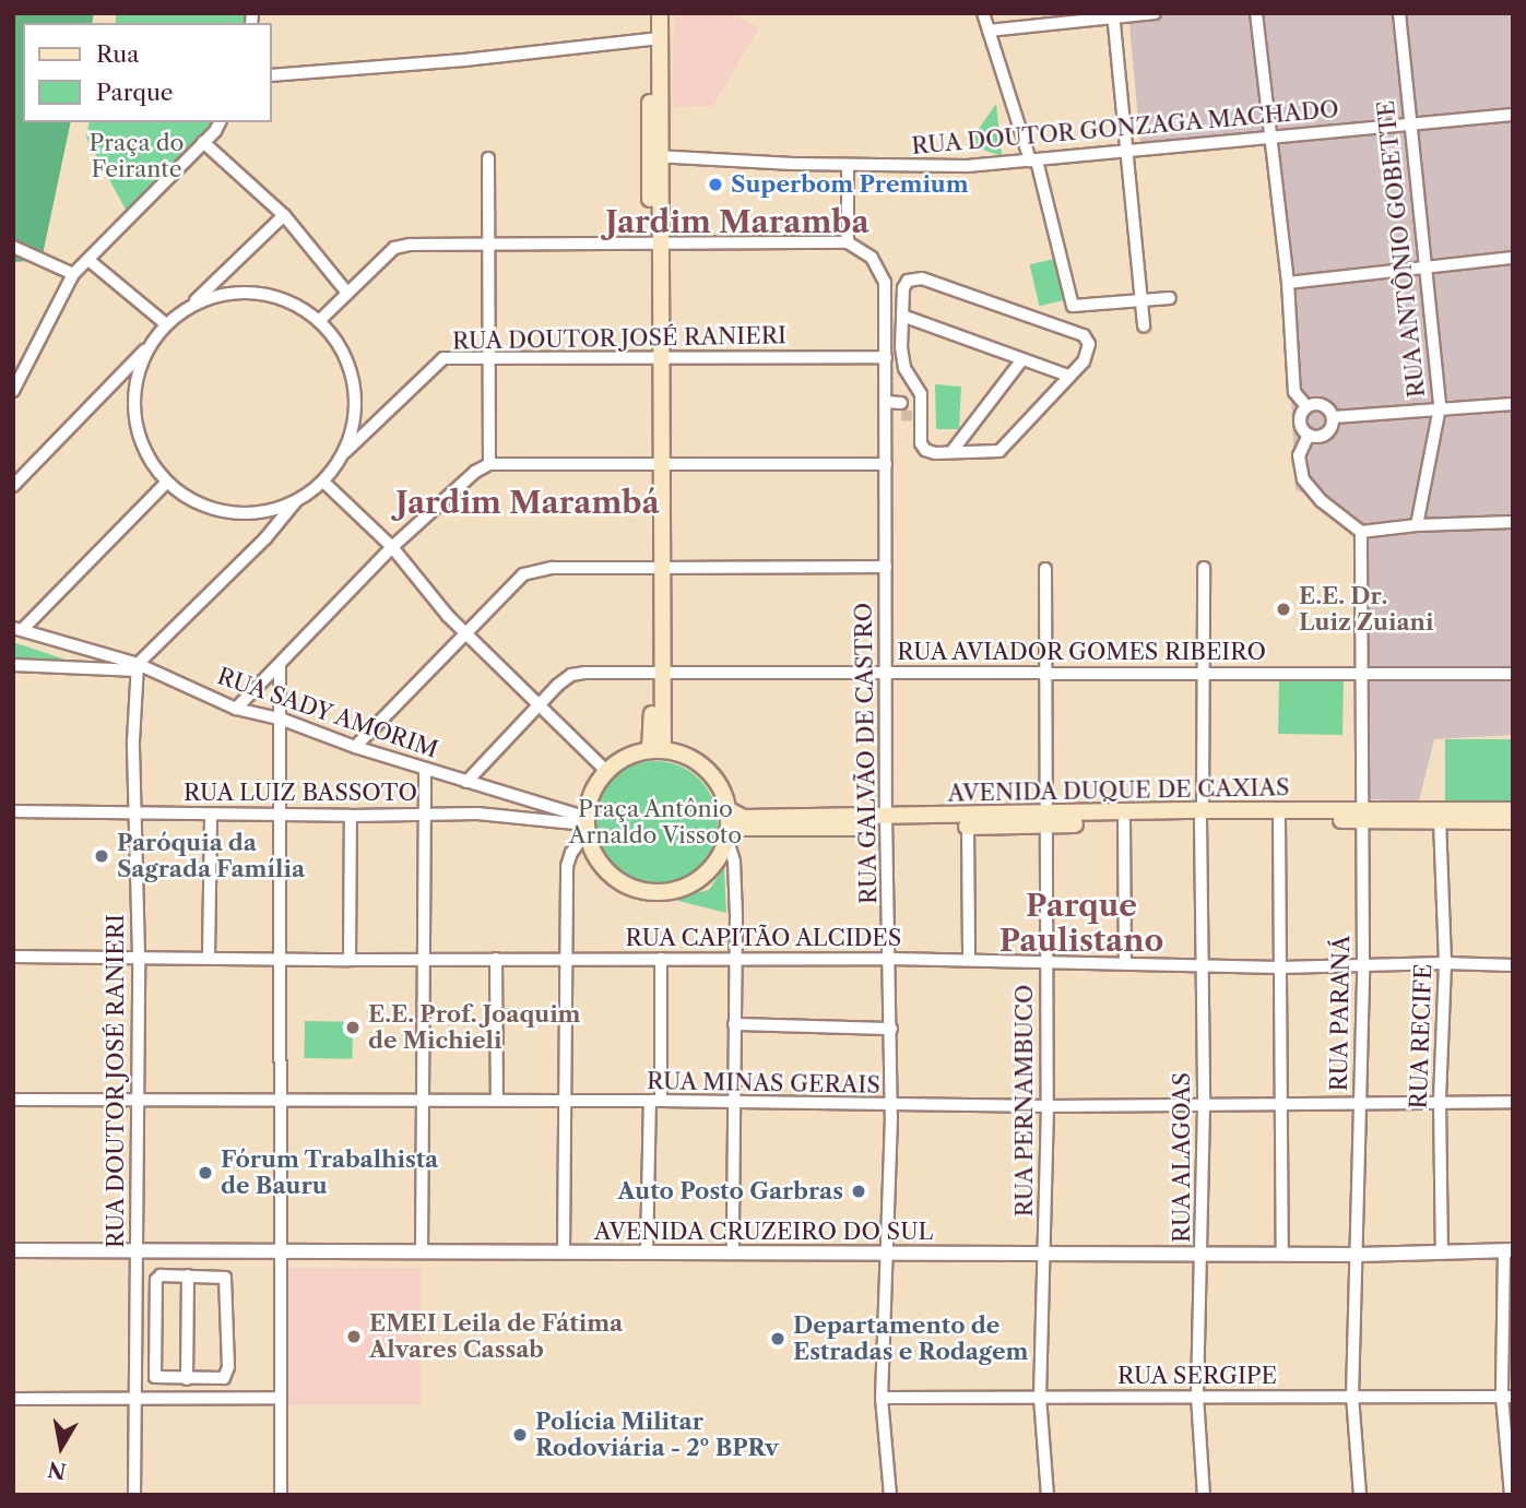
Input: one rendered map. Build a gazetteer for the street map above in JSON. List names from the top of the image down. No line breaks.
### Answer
{"streets":{"main road":["AVENIDA DUQUE DE CAXIAS"],"street":["RUA DOUTOR GONZAGA MACHADO","RUA ANTÔNIO GOBETTE","RUA DOUTOR JOSÉ RANIERI","RUA AVIADOR GOMES RIBEIRO","RUA SADY AMORIM","RUA GALVÃO DE CASTRO","RUA LUIZ BASSOTO","RUA CAPITÃO ALCIDES","RUA PARANÁ","RUA RECIFE","RUA MINAS GERAIS","RUA PERNAMBUCO","RUA ALAGOAS","AVENIDA CRUZEIRO DO SUL","RUA SERGIPE"]},"crossings":[["RUA DOUTOR GONZAGA MACHADO","RUA ANTÔNIO GOBETTE"],["RUA DOUTOR JOSÉ RANIERI","RUA SADY AMORIM"],["RUA DOUTOR JOSÉ RANIERI","RUA GALVÃO DE CASTRO"],["RUA DOUTOR JOSÉ RANIERI","RUA LUIZ BASSOTO"],["RUA DOUTOR JOSÉ RANIERI","RUA CAPITÃO ALCIDES"],["RUA DOUTOR JOSÉ RANIERI","RUA MINAS GERAIS"],["RUA DOUTOR JOSÉ RANIERI","AVENIDA CRUZEIRO DO SUL"],["RUA AVIADOR GOMES RIBEIRO","RUA SADY AMORIM"],["RUA AVIADOR GOMES RIBEIRO","RUA GALVÃO DE CASTRO"],["RUA AVIADOR GOMES RIBEIRO","RUA PARANÁ"],["RUA AVIADOR GOMES RIBEIRO","RUA PERNAMBUCO"],["RUA AVIADOR GOMES RIBEIRO","RUA ALAGOAS"],["RUA SADY AMORIM","AVENIDA DUQUE DE CAXIAS"],["RUA SADY AMORIM","RUA LUIZ BASSOTO"],["RUA GALVÃO DE CASTRO","AVENIDA DUQUE DE CAXIAS"],["RUA GALVÃO DE CASTRO","RUA CAPITÃO ALCIDES"],["RUA GALVÃO DE CASTRO","RUA MINAS GERAIS"],["RUA GALVÃO DE CASTRO","AVENIDA CRUZEIRO DO SUL"],["RUA GALVÃO DE CASTRO","RUA SERGIPE"],["AVENIDA DUQUE DE CAXIAS","RUA LUIZ BASSOTO"],["AVENIDA DUQUE DE CAXIAS","RUA PARANÁ"],["AVENIDA DUQUE DE CAXIAS","RUA RECIFE"],["AVENIDA DUQUE DE CAXIAS","RUA PERNAMBUCO"],["AVENIDA DUQUE DE CAXIAS","RUA ALAGOAS"],["RUA CAPITÃO ALCIDES","RUA PARANÁ"],["RUA CAPITÃO ALCIDES","RUA RECIFE"],["RUA CAPITÃO ALCIDES","RUA PERNAMBUCO"],["RUA CAPITÃO ALCIDES","RUA ALAGOAS"],["RUA PARANÁ","RUA MINAS GERAIS"],["RUA PARANÁ","AVENIDA CRUZEIRO DO SUL"],["RUA PARANÁ","RUA SERGIPE"],["RUA RECIFE","RUA MINAS GERAIS"],["RUA RECIFE","AVENIDA CRUZEIRO DO SUL"],["RUA MINAS GERAIS","RUA PERNAMBUCO"],["RUA MINAS GERAIS","RUA ALAGOAS"],["RUA PERNAMBUCO","AVENIDA CRUZEIRO DO SUL"],["RUA PERNAMBUCO","RUA SERGIPE"],["RUA ALAGOAS","AVENIDA CRUZEIRO DO SUL"],["RUA ALAGOAS","RUA SERGIPE"]],"districts":["Jardim Maramba","Jardim Marambá","Parque Paulistano"],"parks":["Praça do Feirante","Praça Antônio Arnaldo Vissoto"],"places":["Superbom Premium","E.E. Dr. Luiz Zuiani","Paróquia da Sagrada Família","E.E. Prof. Joaquim de Michieli","Fórum Trabalhista de Bauru","Auto Posto Garbras","EMEI Leila de Fátima Alvares Cassab","Departamento de Estradas e Rodagem","Polícia Militar Rodoviária - 2º BPRv"],"legend":["Rua","Parque"],"north":"bottom"}
